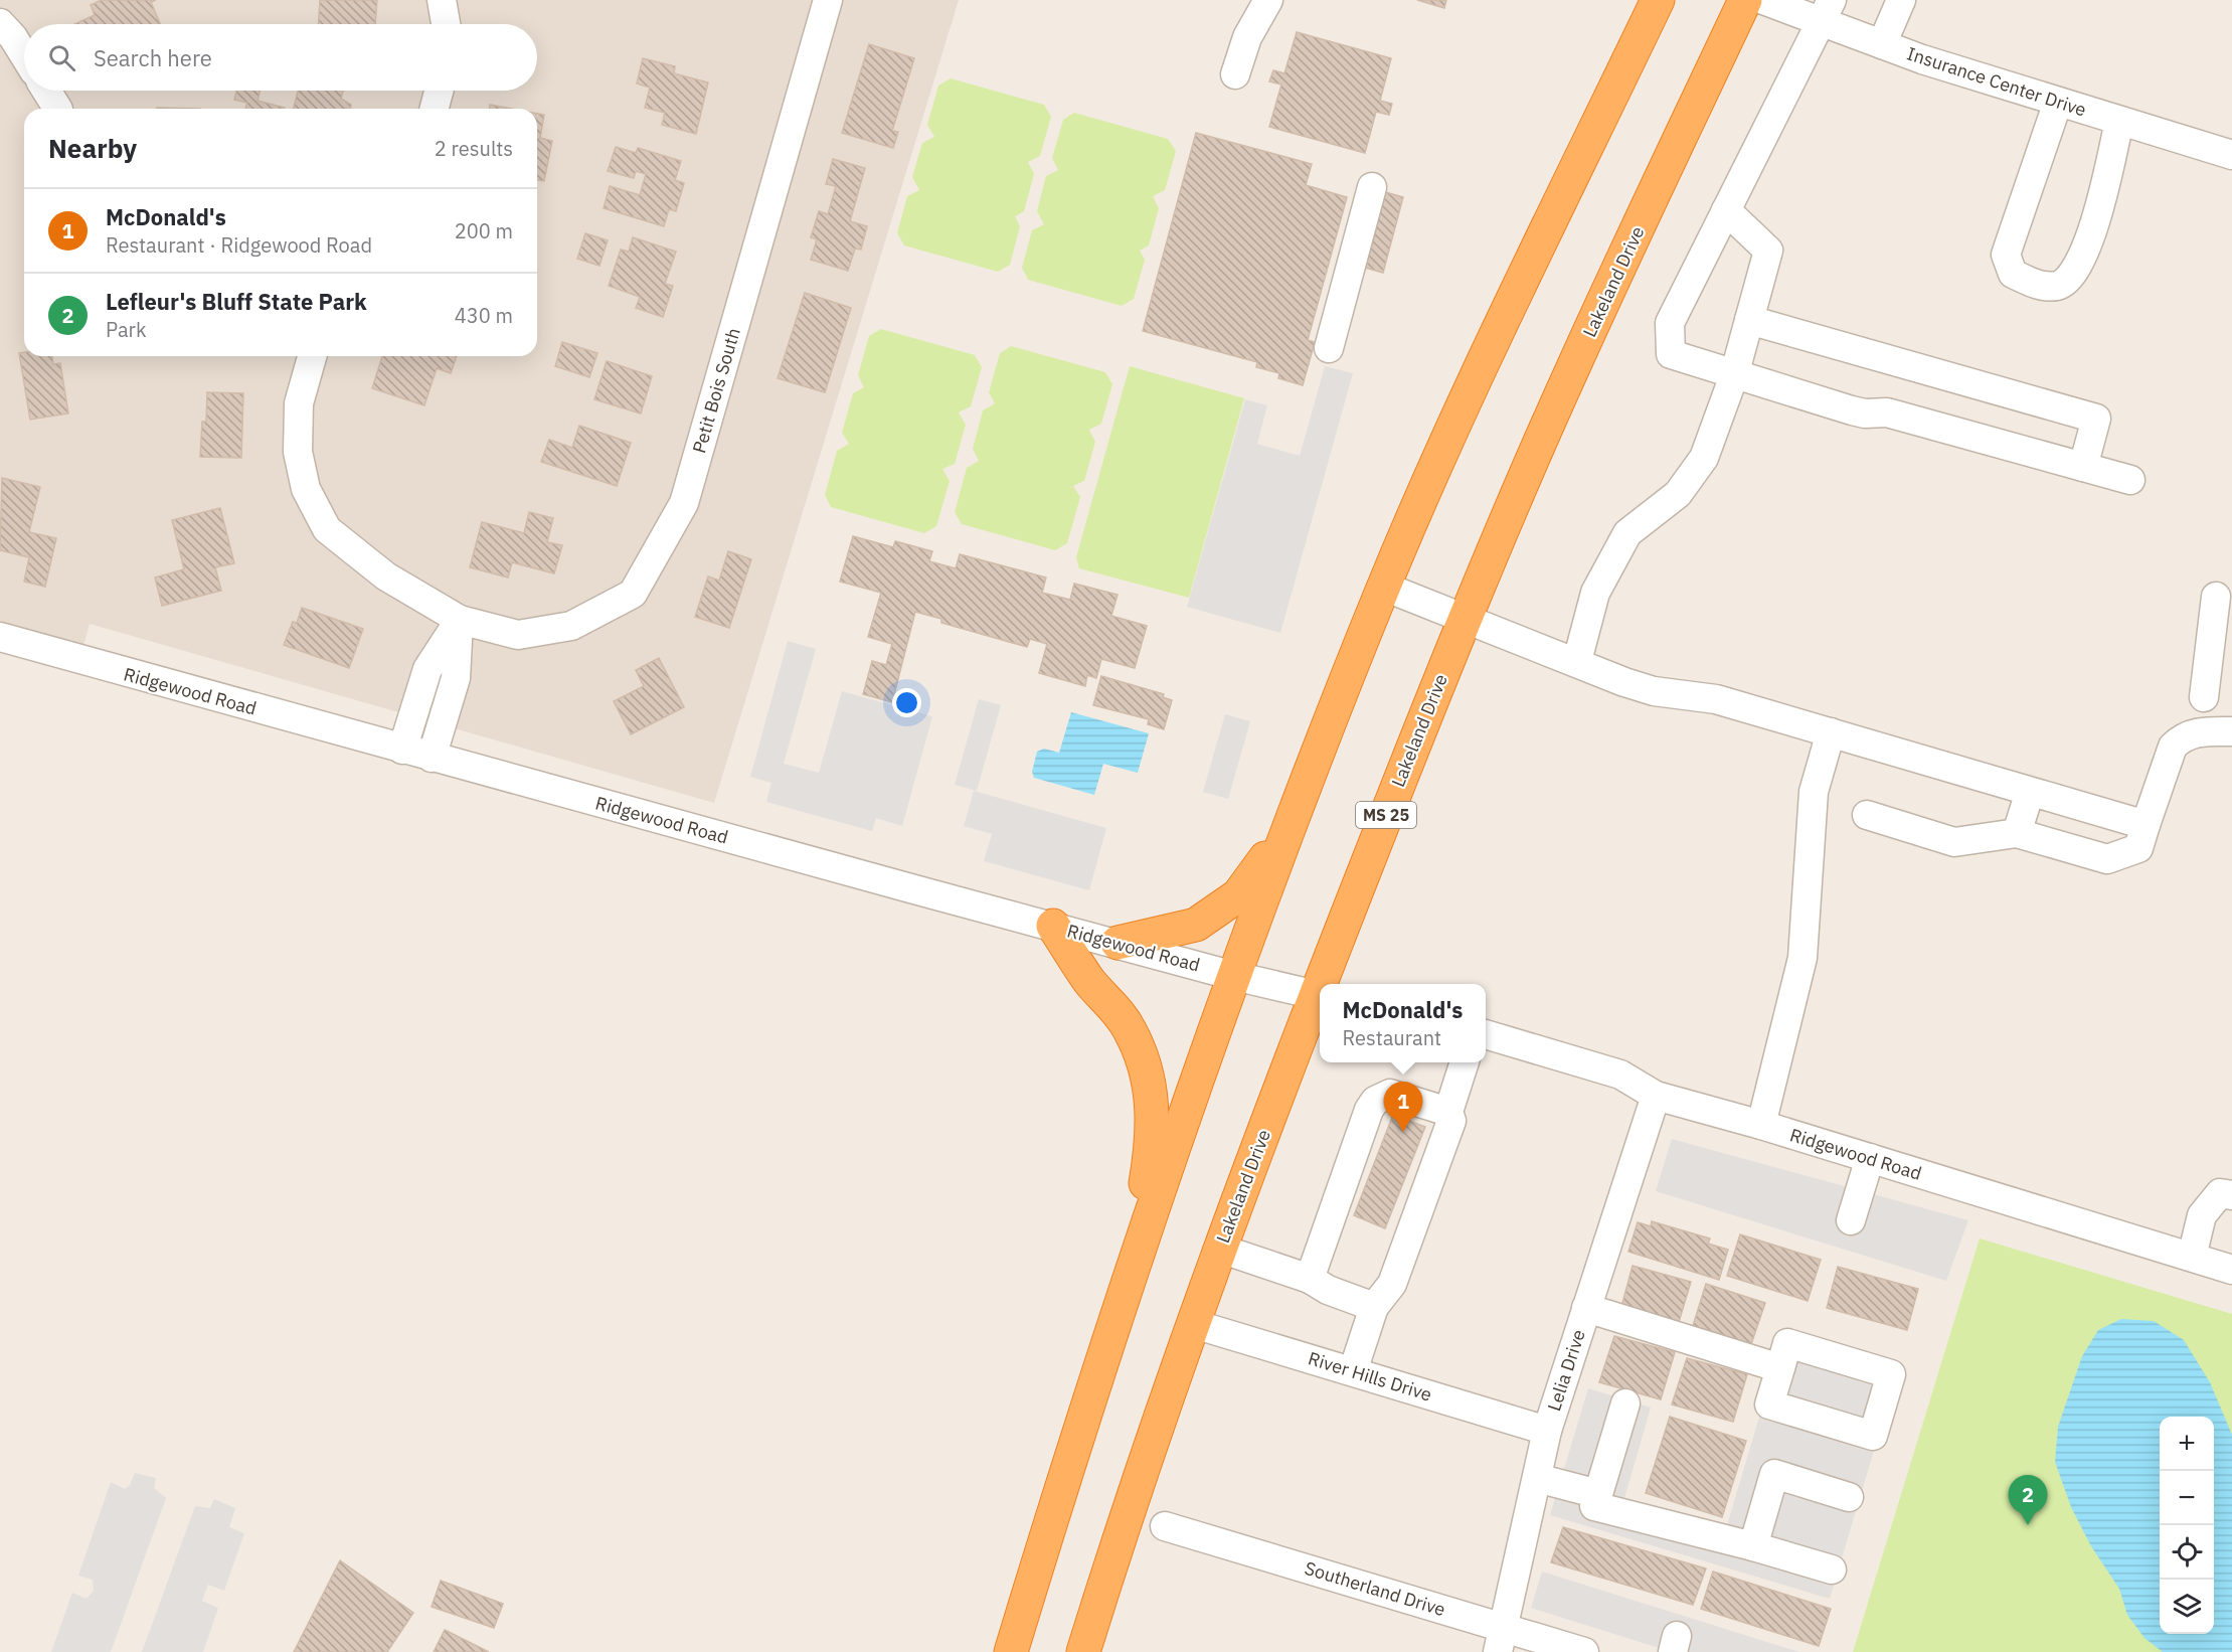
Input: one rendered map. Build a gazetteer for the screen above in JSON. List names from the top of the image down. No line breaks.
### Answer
{"streets":{"highway":["Lakeland Drive","MS 25"],"street":["Insurance Center Drive","Petit Bois South","Ridgewood Road","Lelia Drive","River Hills Drive","Southerland Drive"]},"crossings":[["Lakeland Drive","Ridgewood Road"],["Lakeland Drive","River Hills Drive"],["Ridgewood Road","Lelia Drive"],["Lelia Drive","River Hills Drive"],["Lelia Drive","Southerland Drive"]],"page":{"search":"Search here","heading":["Nearby","2 results"],"list":[{"mark":"1","name":"McDonald's","note":"Restaurant · Ridgewood Road","value":"200 m"},{"mark":"2","name":"Lefleur's Bluff State Park","note":"Park","value":"430 m"}],"popup":["McDonald's","Restaurant"],"pins":["1","2"],"map_buttons":["+","−"]}}
